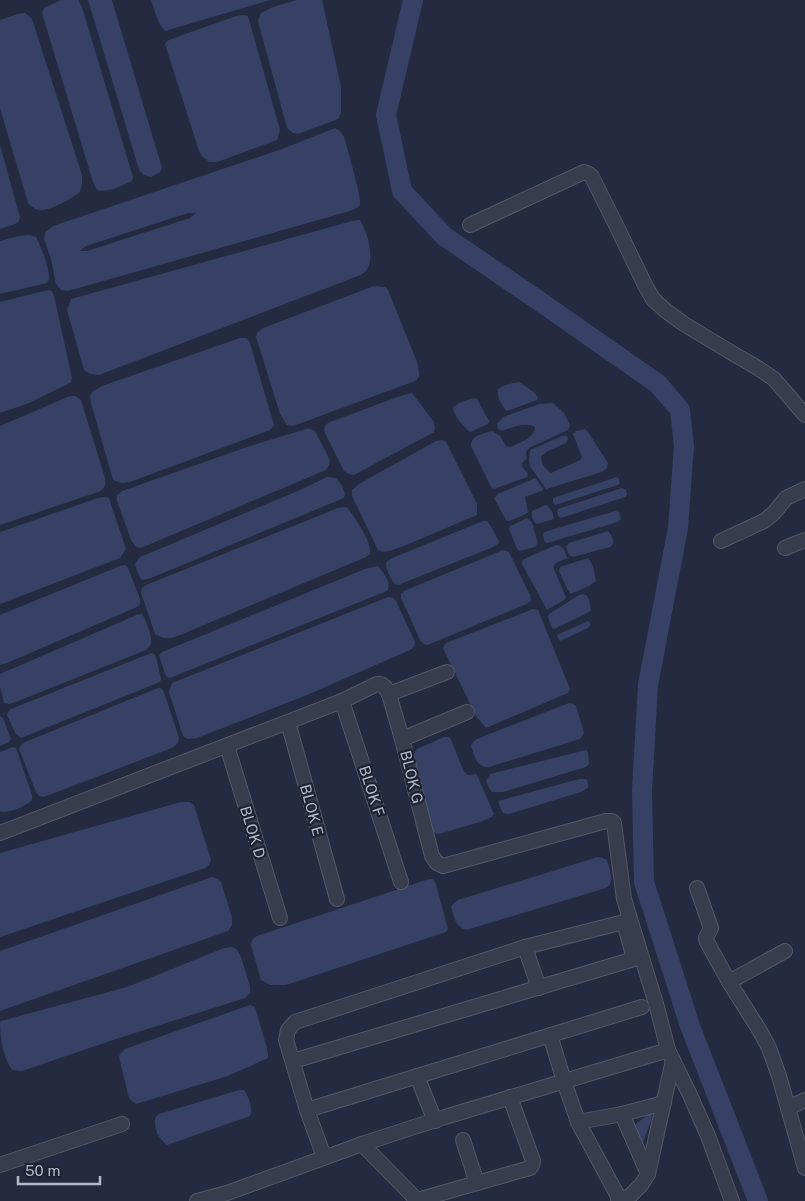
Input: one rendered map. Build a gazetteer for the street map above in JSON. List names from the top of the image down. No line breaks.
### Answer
{"streets":{"street":["BLOK G","BLOK F","BLOK E","BLOK D"]},"scale_bar":"50 m"}
